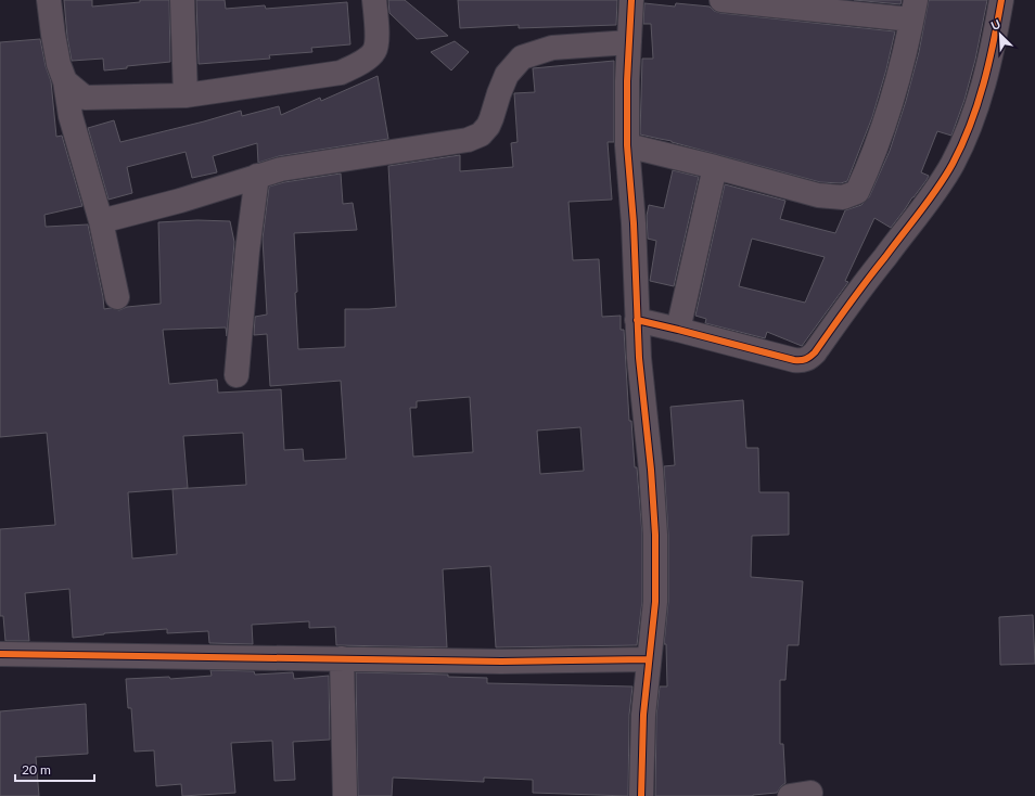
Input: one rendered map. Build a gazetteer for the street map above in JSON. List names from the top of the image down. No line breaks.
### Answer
{"scale_bar":"20 m","north":"top left"}
